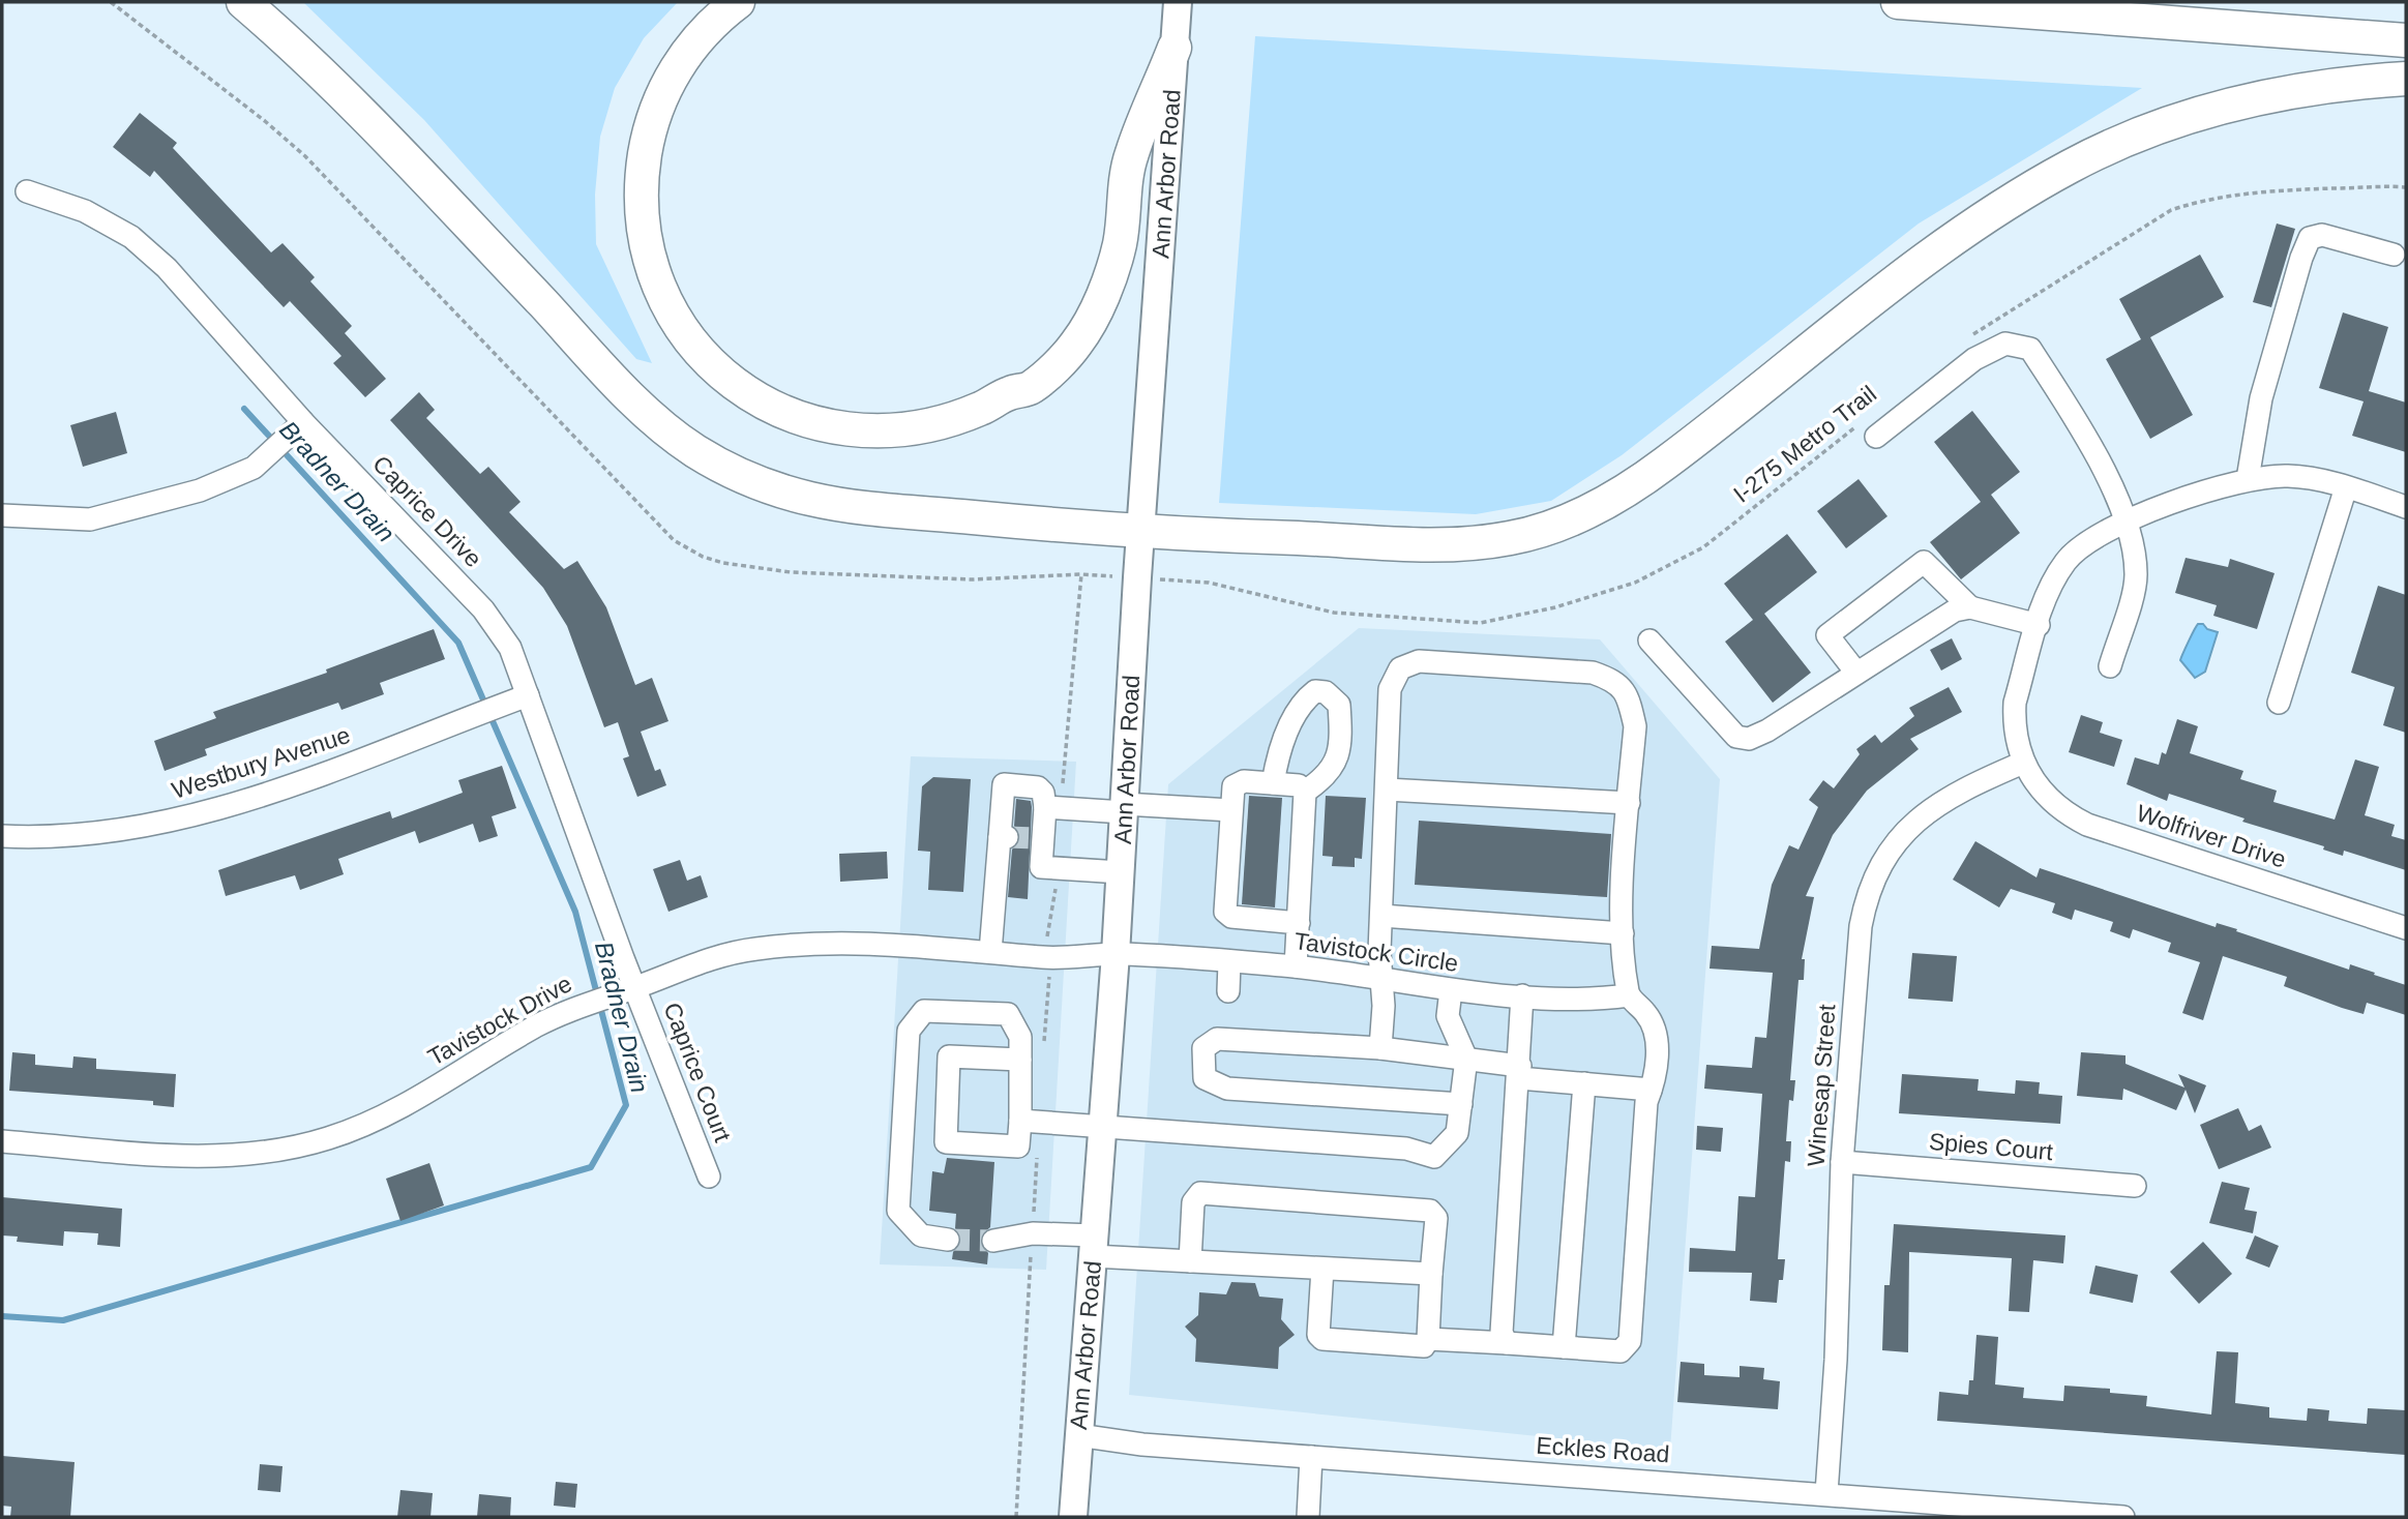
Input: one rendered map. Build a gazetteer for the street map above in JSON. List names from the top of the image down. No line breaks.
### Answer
{"streets":{"main road":["Ann Arbor Road"],"street":["Caprice Drive","Westbury Avenue","Wolfriver Drive","Tavistock Circle","Tavistock Drive","Caprice Court","Winesap Street","Spies Court","Eckles Road"],"path":["I-275 Metro Trail"]},"crossings":[["Ann Arbor Road","Tavistock Circle"],["Ann Arbor Road","Tavistock Drive"],["Ann Arbor Road","Eckles Road"],["Caprice Drive","Westbury Avenue"],["Caprice Drive","Tavistock Drive"],["Caprice Drive","Caprice Court"],["Wolfriver Drive","Winesap Street"],["Tavistock Circle","Tavistock Drive"],["Tavistock Drive","Caprice Court"],["Winesap Street","Spies Court"],["Winesap Street","Eckles Road"]],"water":["Bradner Drain"]}
